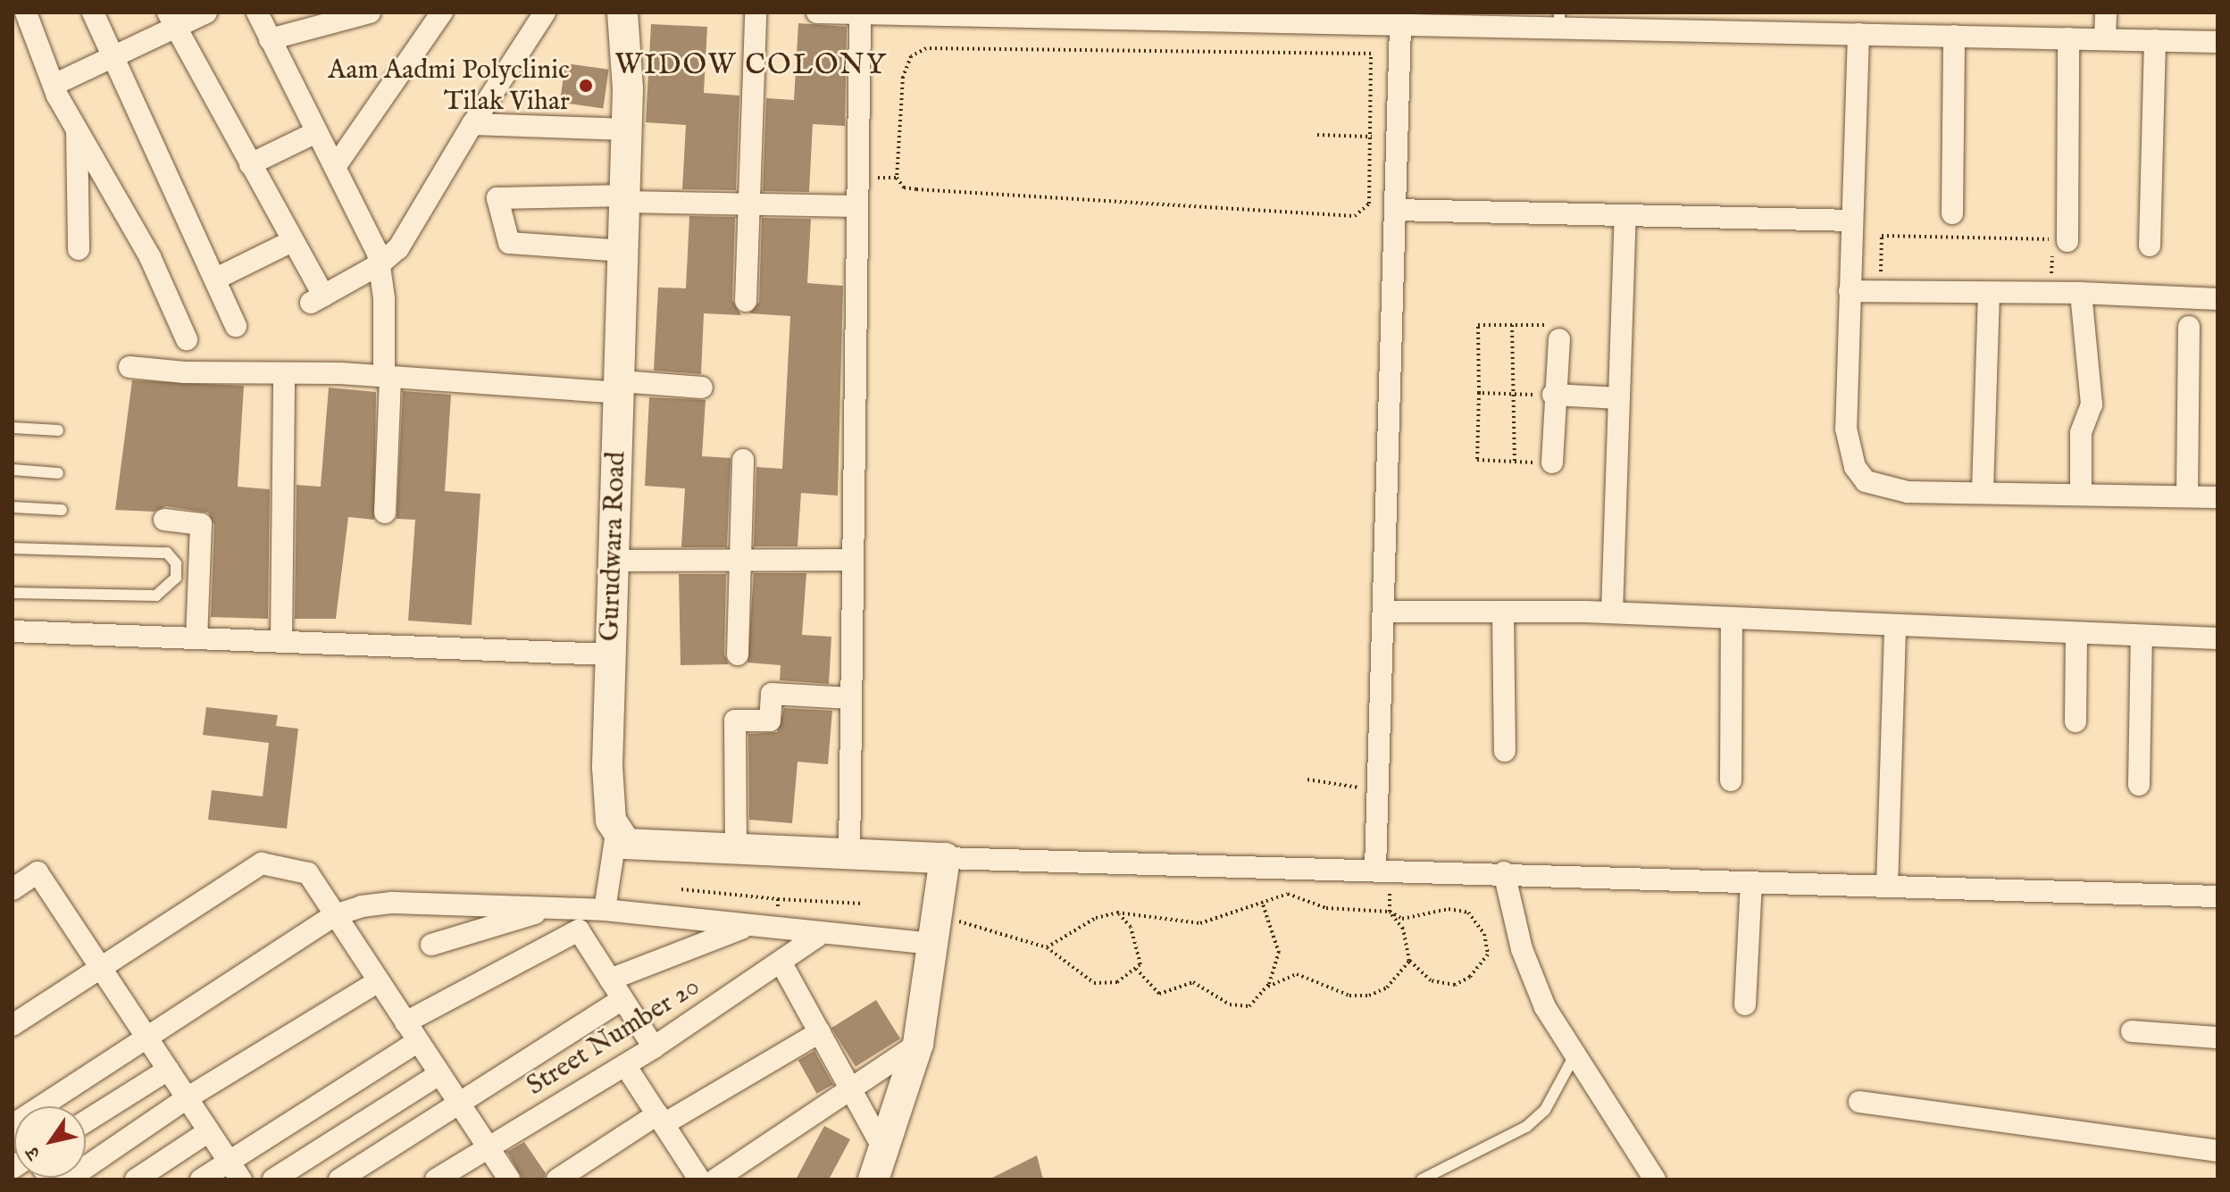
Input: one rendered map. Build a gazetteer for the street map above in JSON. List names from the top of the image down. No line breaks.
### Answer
{"streets":{"street":["Gurudwara Road","Street Number 20"]},"districts":["WIDOW COLONY"],"places":["Aam Aadmi Polyclinic Tilak Vihar"],"north":"bottom left"}
